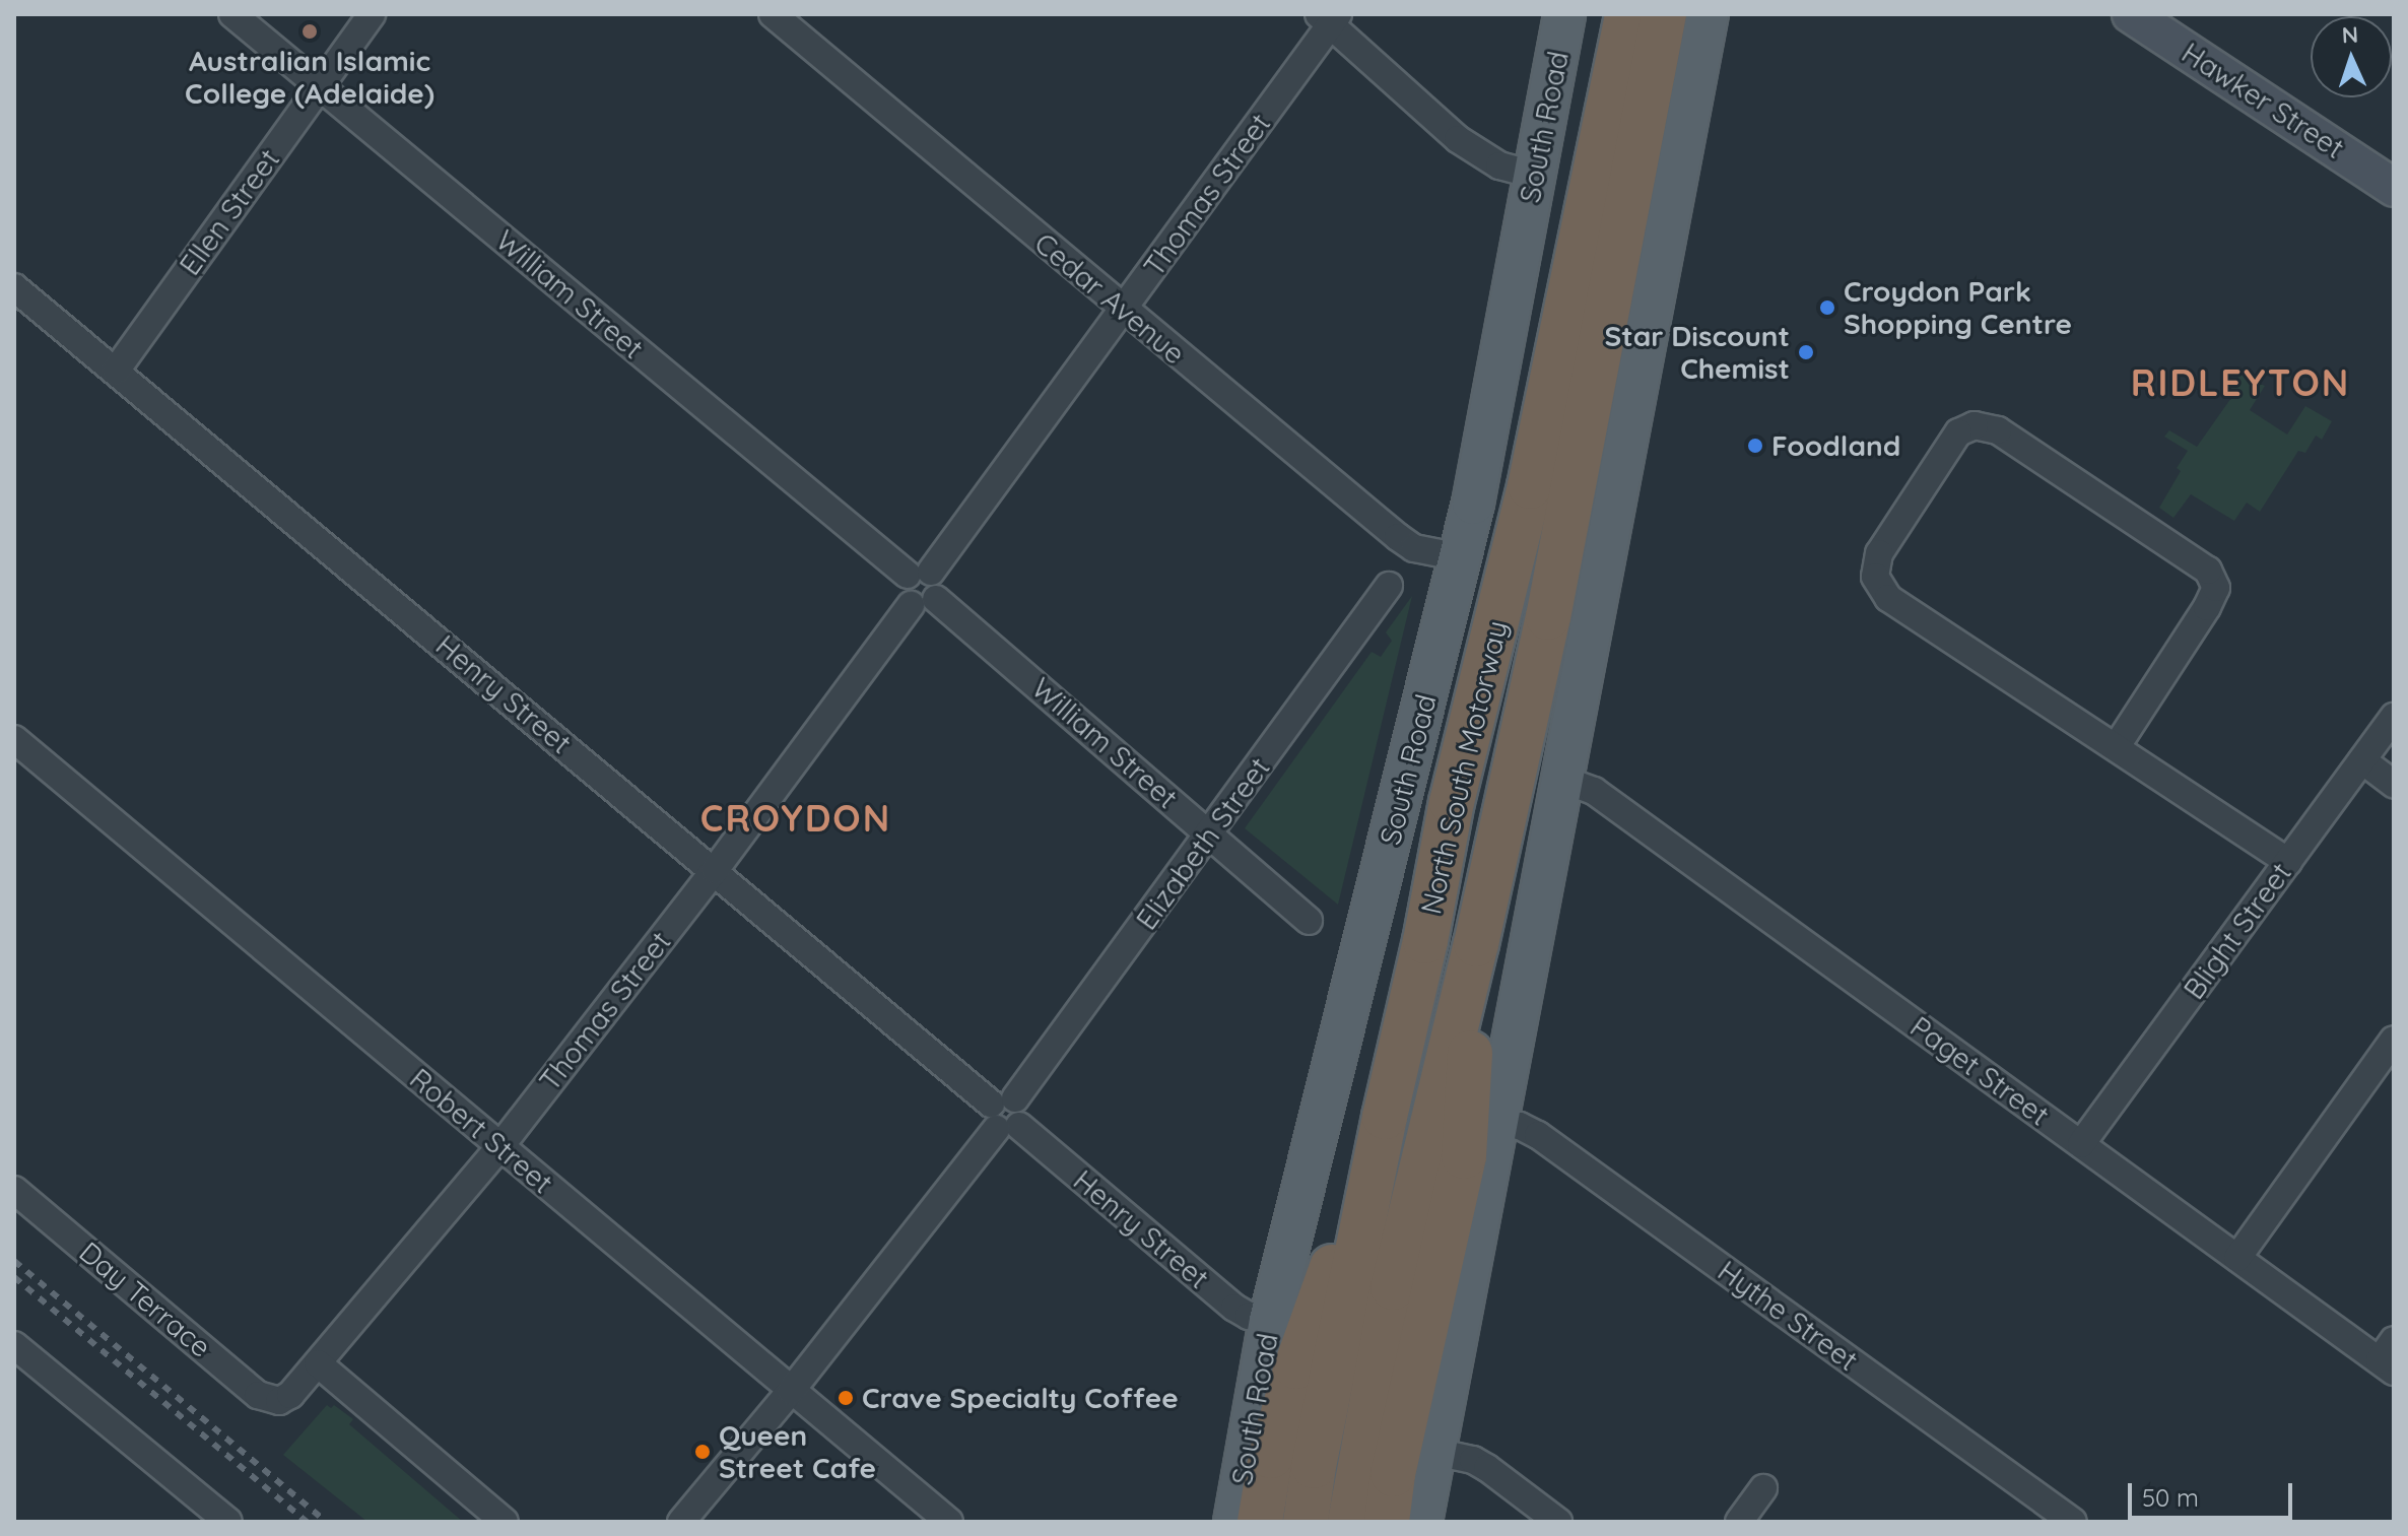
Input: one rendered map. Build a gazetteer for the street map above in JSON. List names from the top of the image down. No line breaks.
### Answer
{"streets":{"highway":["North South Motorway"],"main road":["South Road"],"street":["Hawker Street","Thomas Street","Ellen Street","William Street","Cedar Avenue","Henry Street","Elizabeth Street","Blight Street","Paget Street","Robert Street","Day Terrace","Hythe Street"]},"crossings":[["South Road","Cedar Avenue"],["South Road","Henry Street"],["Thomas Street","William Street"],["Thomas Street","Cedar Avenue"],["Thomas Street","Henry Street"],["Thomas Street","Robert Street"],["Thomas Street","Day Terrace"],["Ellen Street","William Street"],["Ellen Street","Henry Street"],["William Street","Elizabeth Street"],["Henry Street","Elizabeth Street"],["Elizabeth Street","Robert Street"],["Blight Street","Paget Street"]],"districts":["RIDLEYTON","CROYDON"],"places":["Australian Islamic College (Adelaide)","Croydon Park Shopping Centre","Star Discount Chemist","Foodland","Crave Specialty Coffee","Queen Street Cafe"],"scale_bar":"50 m","north":"top"}
